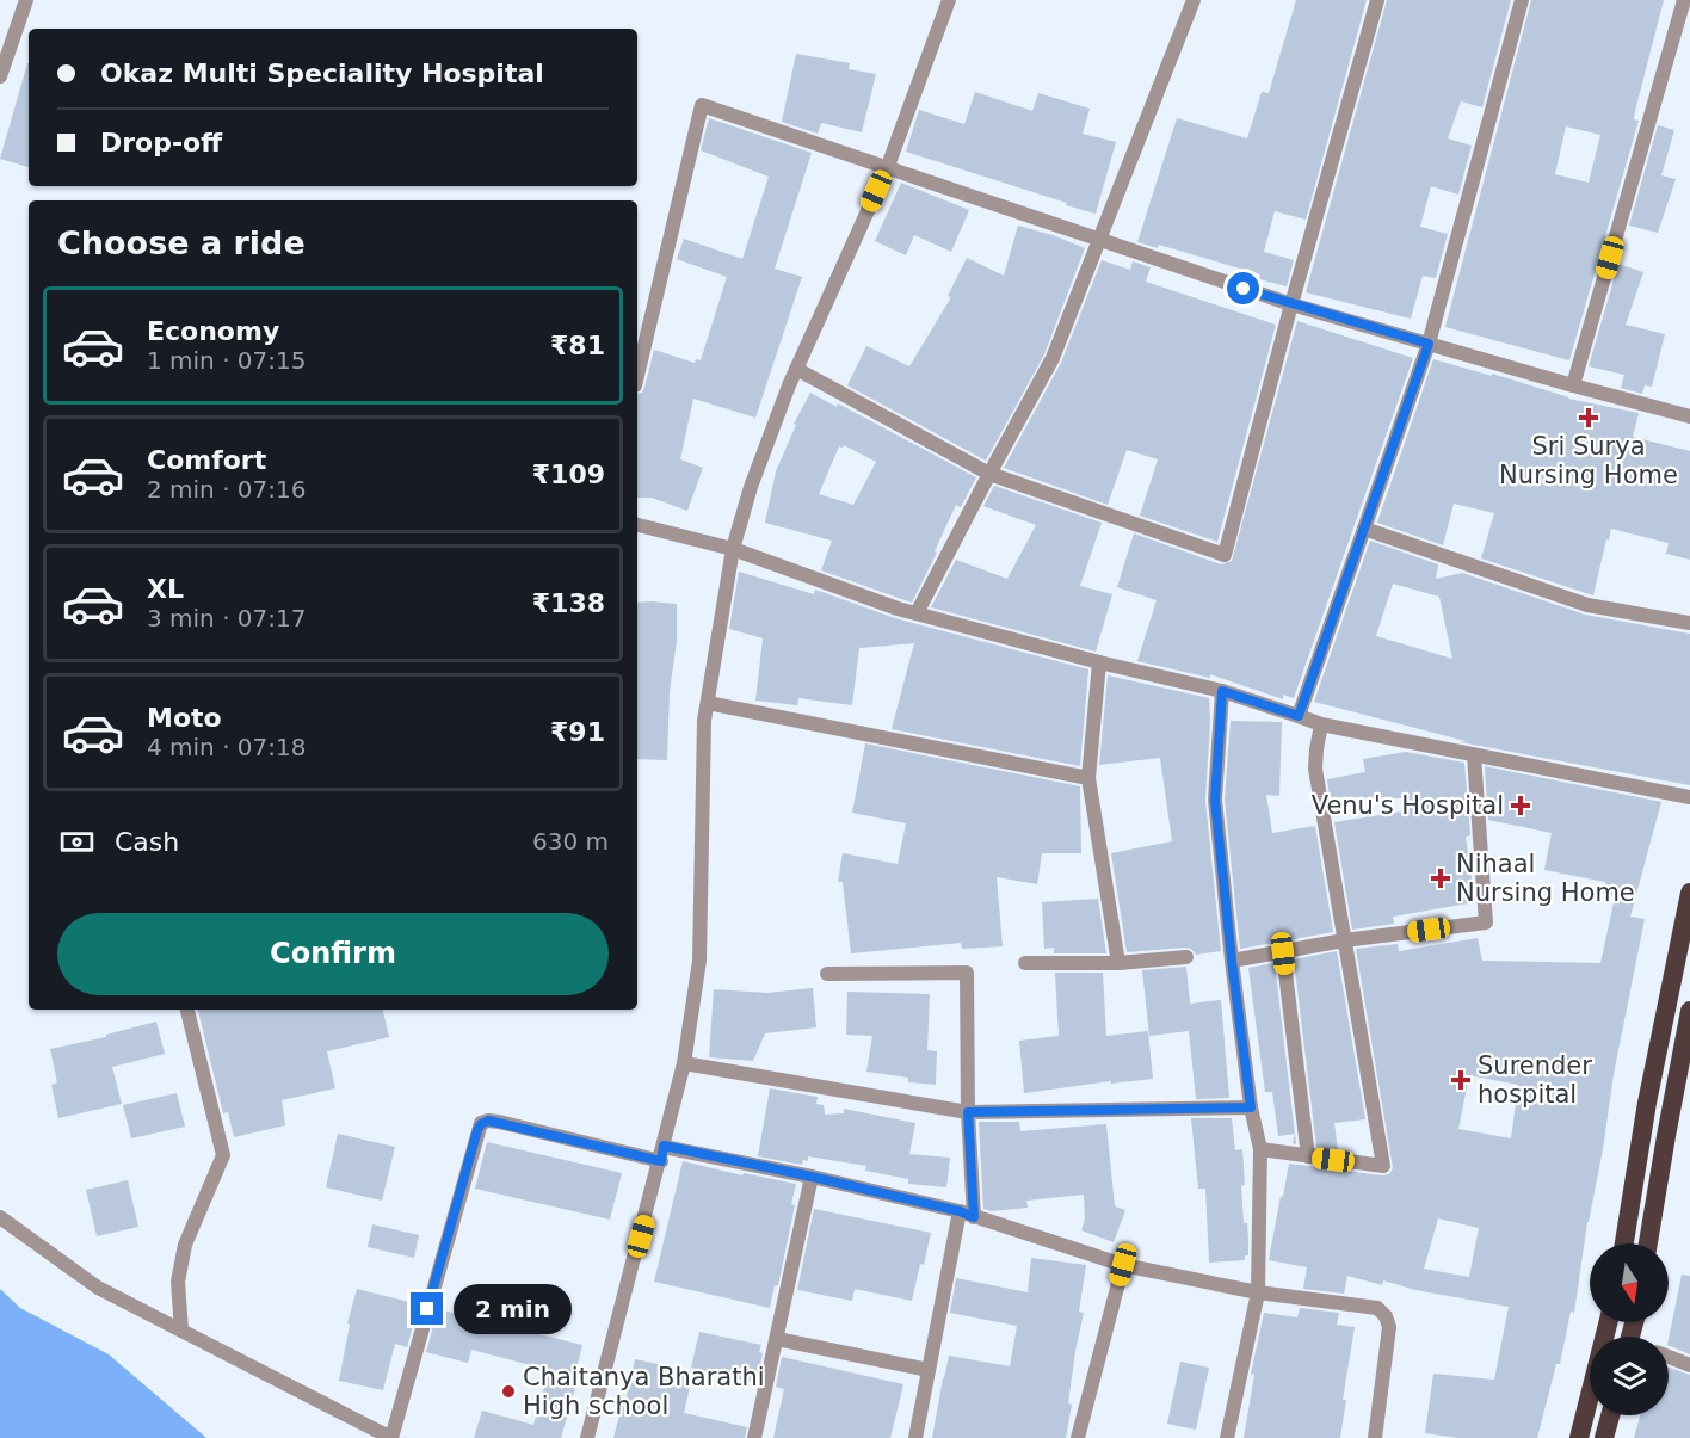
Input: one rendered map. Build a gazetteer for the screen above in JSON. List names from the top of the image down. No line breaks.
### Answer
{"places":{"health":["Sri Surya Nursing Home","Venu's Hospital","Nihaal Nursing Home","Surender hospital"],"other":["Chaitanya Bharathi High school"]},"north":"bottom","page":{"banner":["Okaz Multi Speciality Hospital","Drop-off"],"heading":"Choose a ride","list":[{"name":"Economy","note":"1 min · 07:15","value":"₹81"},{"name":"Comfort","note":"2 min · 07:16","value":"₹109"},{"name":"XL","note":"3 min · 07:17","value":"₹138"},{"name":"Moto","note":"4 min · 07:18","value":"₹91"}],"pay":["Cash","630 m"],"buttons":"Confirm","bubble":"2 min"}}
